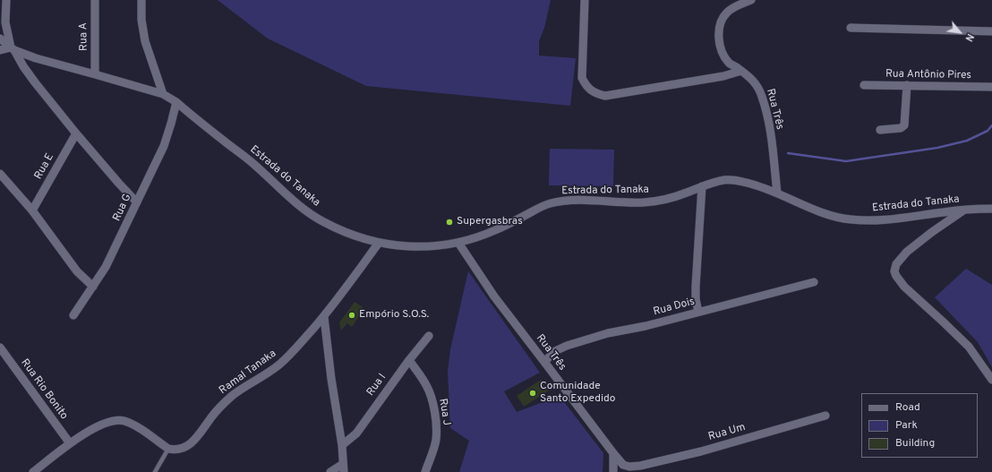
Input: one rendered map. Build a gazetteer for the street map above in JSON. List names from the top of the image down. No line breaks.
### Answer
{"streets":{"street":["Rua A","Rua Antônio Pires","Rua Três","Rua E","Estrada do Tanaka","Rua G","Rua Dois","Ramal Tanaka","Rua I","Rua Rio Bonito","Rua J","Rua Um"]},"crossings":[["Rua A","Estrada do Tanaka"],["Rua Três","Estrada do Tanaka"],["Rua Três","Rua Dois"],["Rua Três","Rua Um"],["Estrada do Tanaka","Rua G"],["Estrada do Tanaka","Ramal Tanaka"],["Rua I","Rua J"]],"places":["Supergasbras","Empório S.O.S.","Comunidade Santo Expedido"],"legend":["Road","Park","Building"],"north":"bottom right"}
